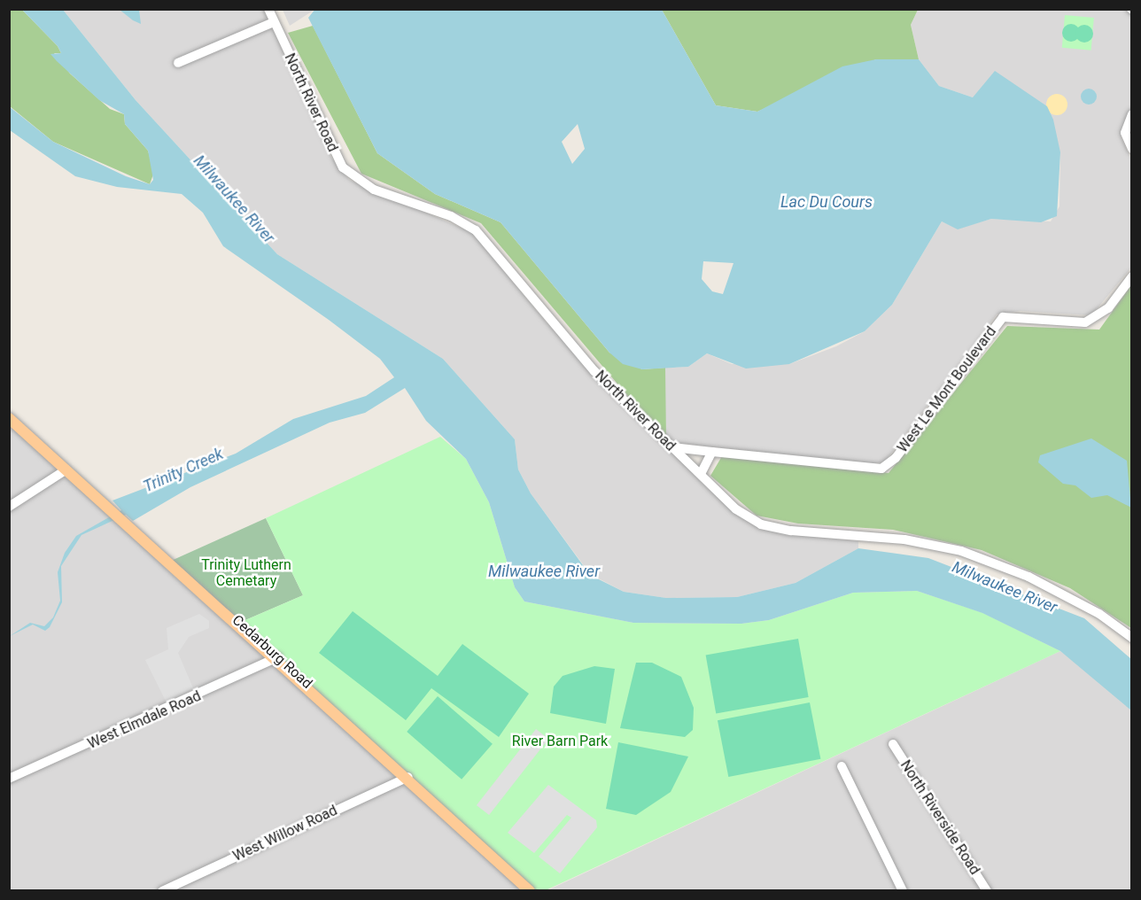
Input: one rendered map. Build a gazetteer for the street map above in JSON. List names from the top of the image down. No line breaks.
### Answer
{"streets":{"main road":["Cedarburg Road"],"street":["North River Road","West Le Mont Boulevard","West Elmdale Road","North Riverside Road","West Willow Road"]},"crossings":[["North River Road","West Le Mont Boulevard"],["Cedarburg Road","West Elmdale Road"],["Cedarburg Road","West Willow Road"]],"water":["Milwaukee River","Lac Du Cours","Trinity Creek"],"parks":["Trinity Luthern Cemetary","River Barn Park"]}
